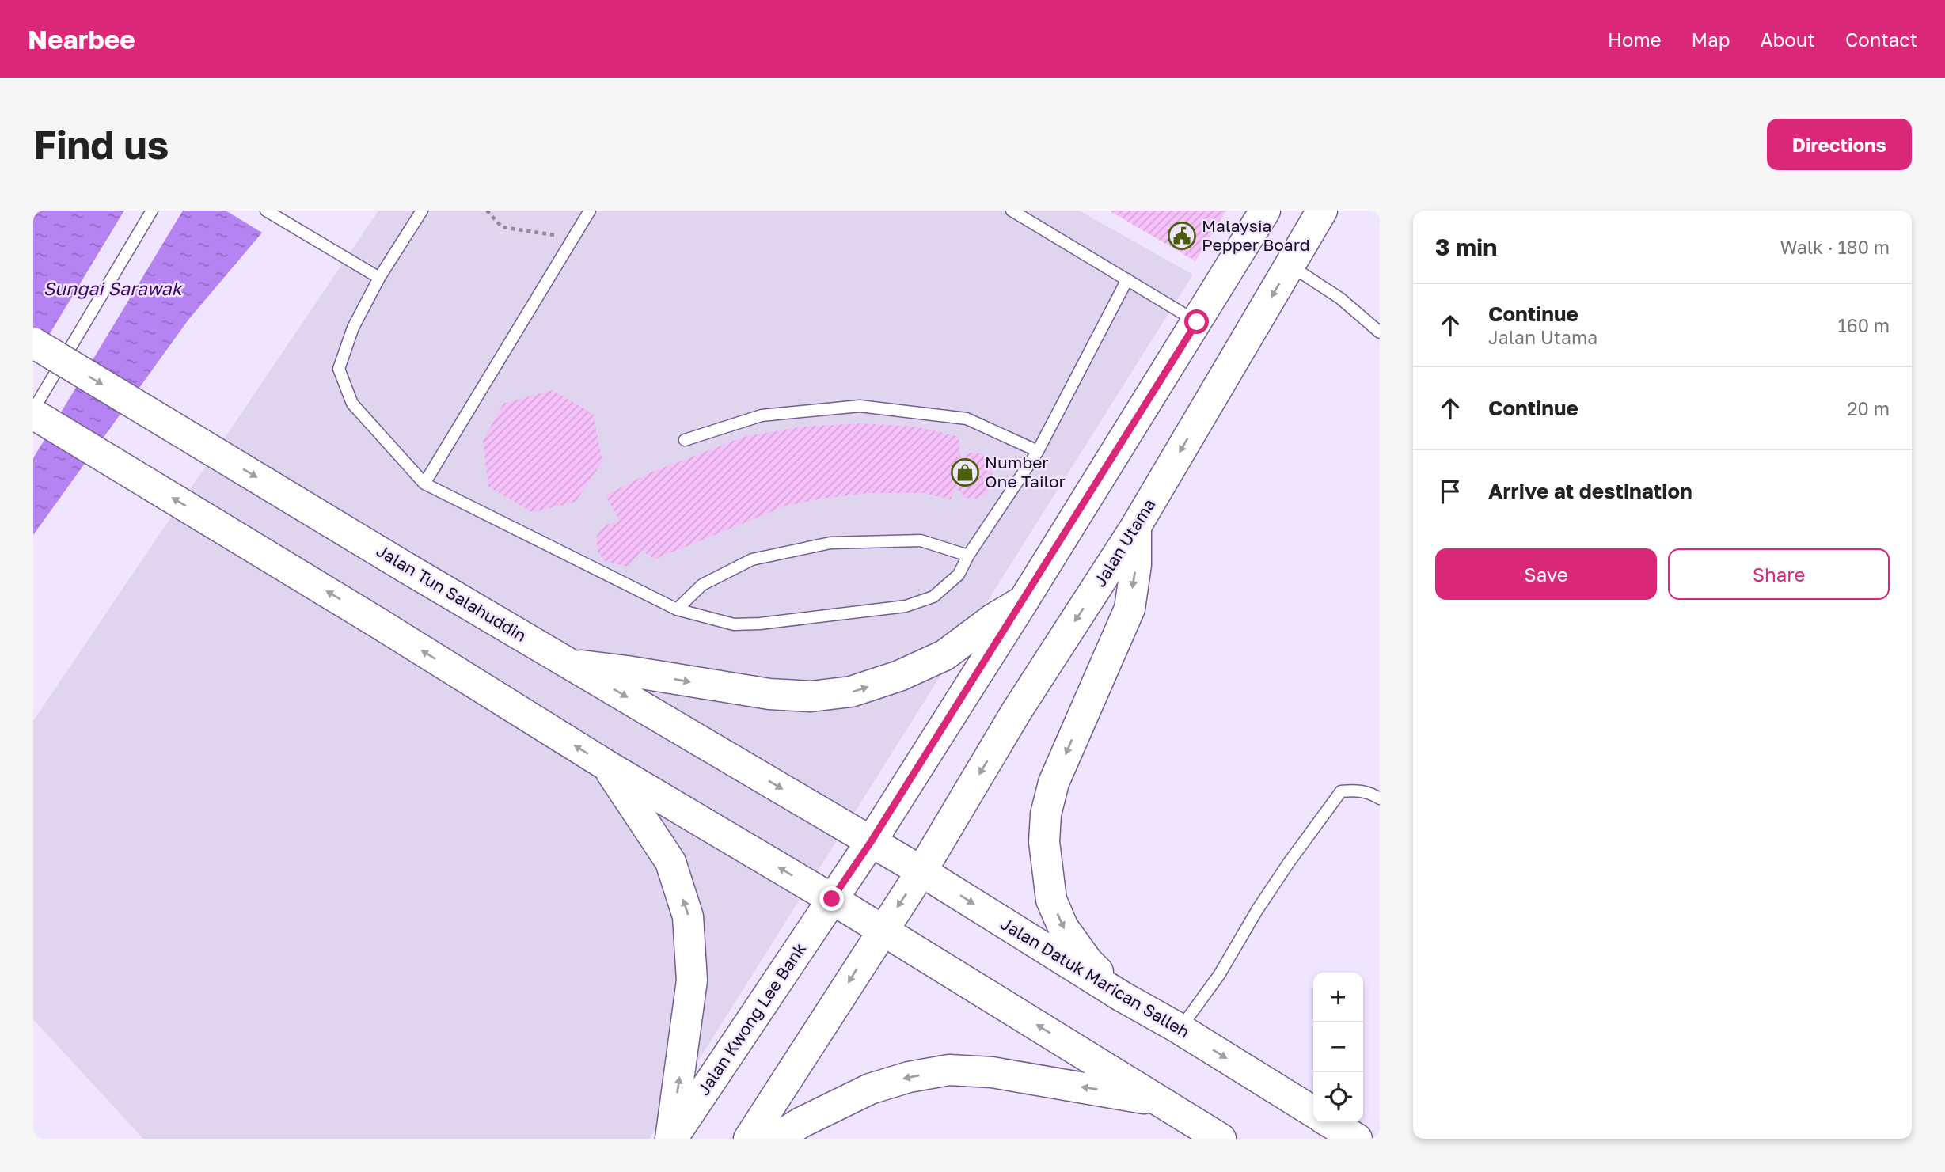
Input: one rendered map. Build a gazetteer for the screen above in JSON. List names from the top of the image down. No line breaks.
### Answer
{"streets":{"main road":["Jalan Utama","Jalan Tun Salahuddin","Jalan Datuk Marican Salleh","Jalan Kwong Lee Bank"]},"crossings":[["Jalan Utama","Jalan Datuk Marican Salleh"],["Jalan Tun Salahuddin","Jalan Datuk Marican Salleh"],["Jalan Tun Salahuddin","Jalan Kwong Lee Bank"],["Jalan Datuk Marican Salleh","Jalan Kwong Lee Bank"]],"water":["Sungai Sarawak"],"places":{"public building":["Malaysia Pepper Board"],"shop":["Number One Tailor"]},"page":{"header":"Nearbee","nav":["Home","Map","About","Contact"],"buttons":["Directions",["Save","Share"]],"title":"Find us","heading":["3 min","Walk · 180 m"],"list":[["Continue","Jalan Utama","160 m"],["Continue","20 m"],"Arrive at destination"],"map_buttons":["+","−"]}}
